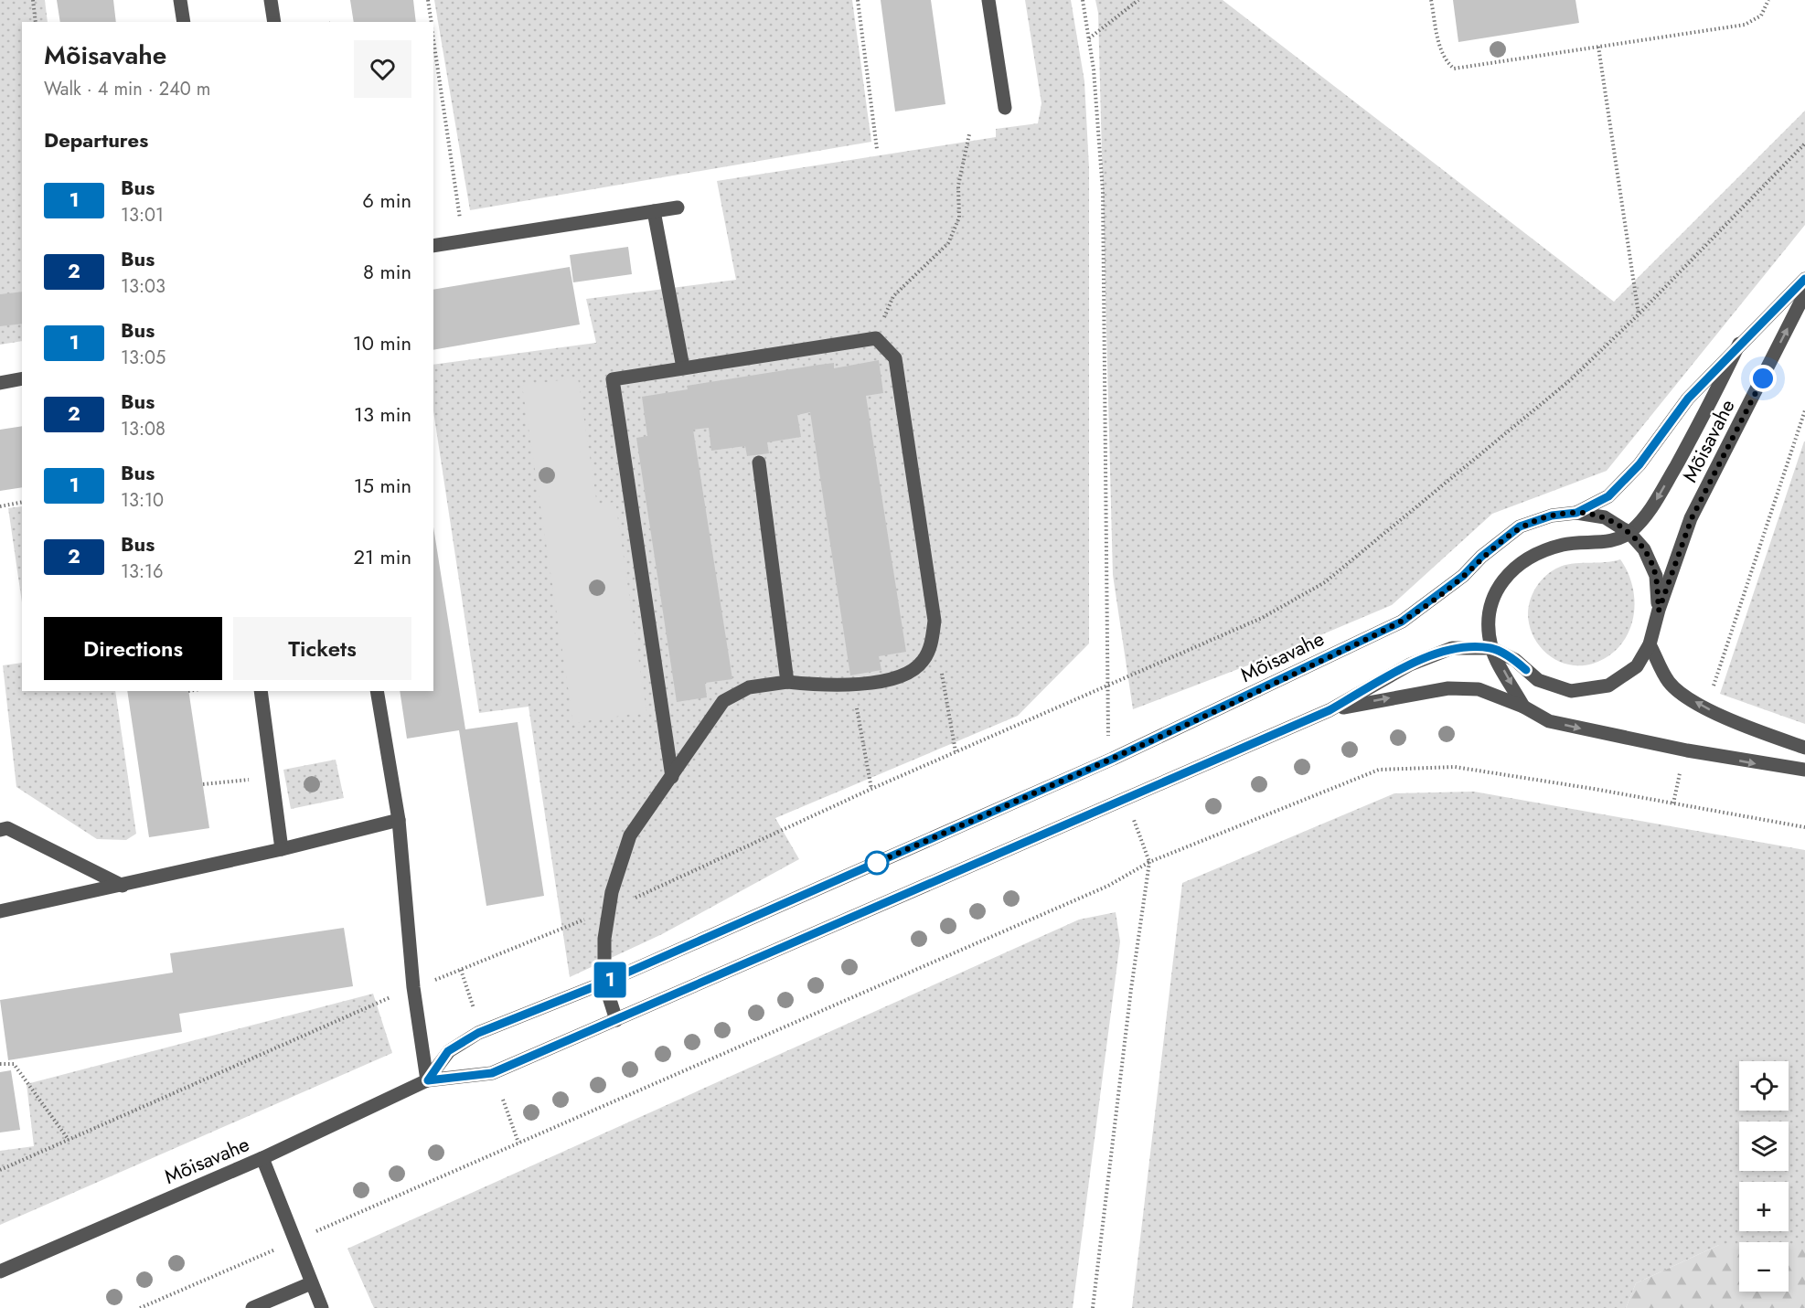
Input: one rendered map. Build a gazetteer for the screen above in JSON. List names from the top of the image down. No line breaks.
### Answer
{"streets":{"street":["Mõisavahe"]},"lines":["bus line 1"],"page":{"on_map":"1","heading":[["Mõisavahe","Walk · 4 min · 240 m"],"Departures"],"list":[{"mark":"1","name":"Bus","note":"13:01","value":"6 min"},{"mark":"2","name":"Bus","note":"13:03","value":"8 min"},{"mark":"1","name":"Bus","note":"13:05","value":"10 min"},{"mark":"2","name":"Bus","note":"13:08","value":"13 min"},{"mark":"1","name":"Bus","note":"13:10","value":"15 min"},{"mark":"2","name":"Bus","note":"13:16","value":"21 min"}],"buttons":["Directions","Tickets"],"map_buttons":["+","−"]}}
